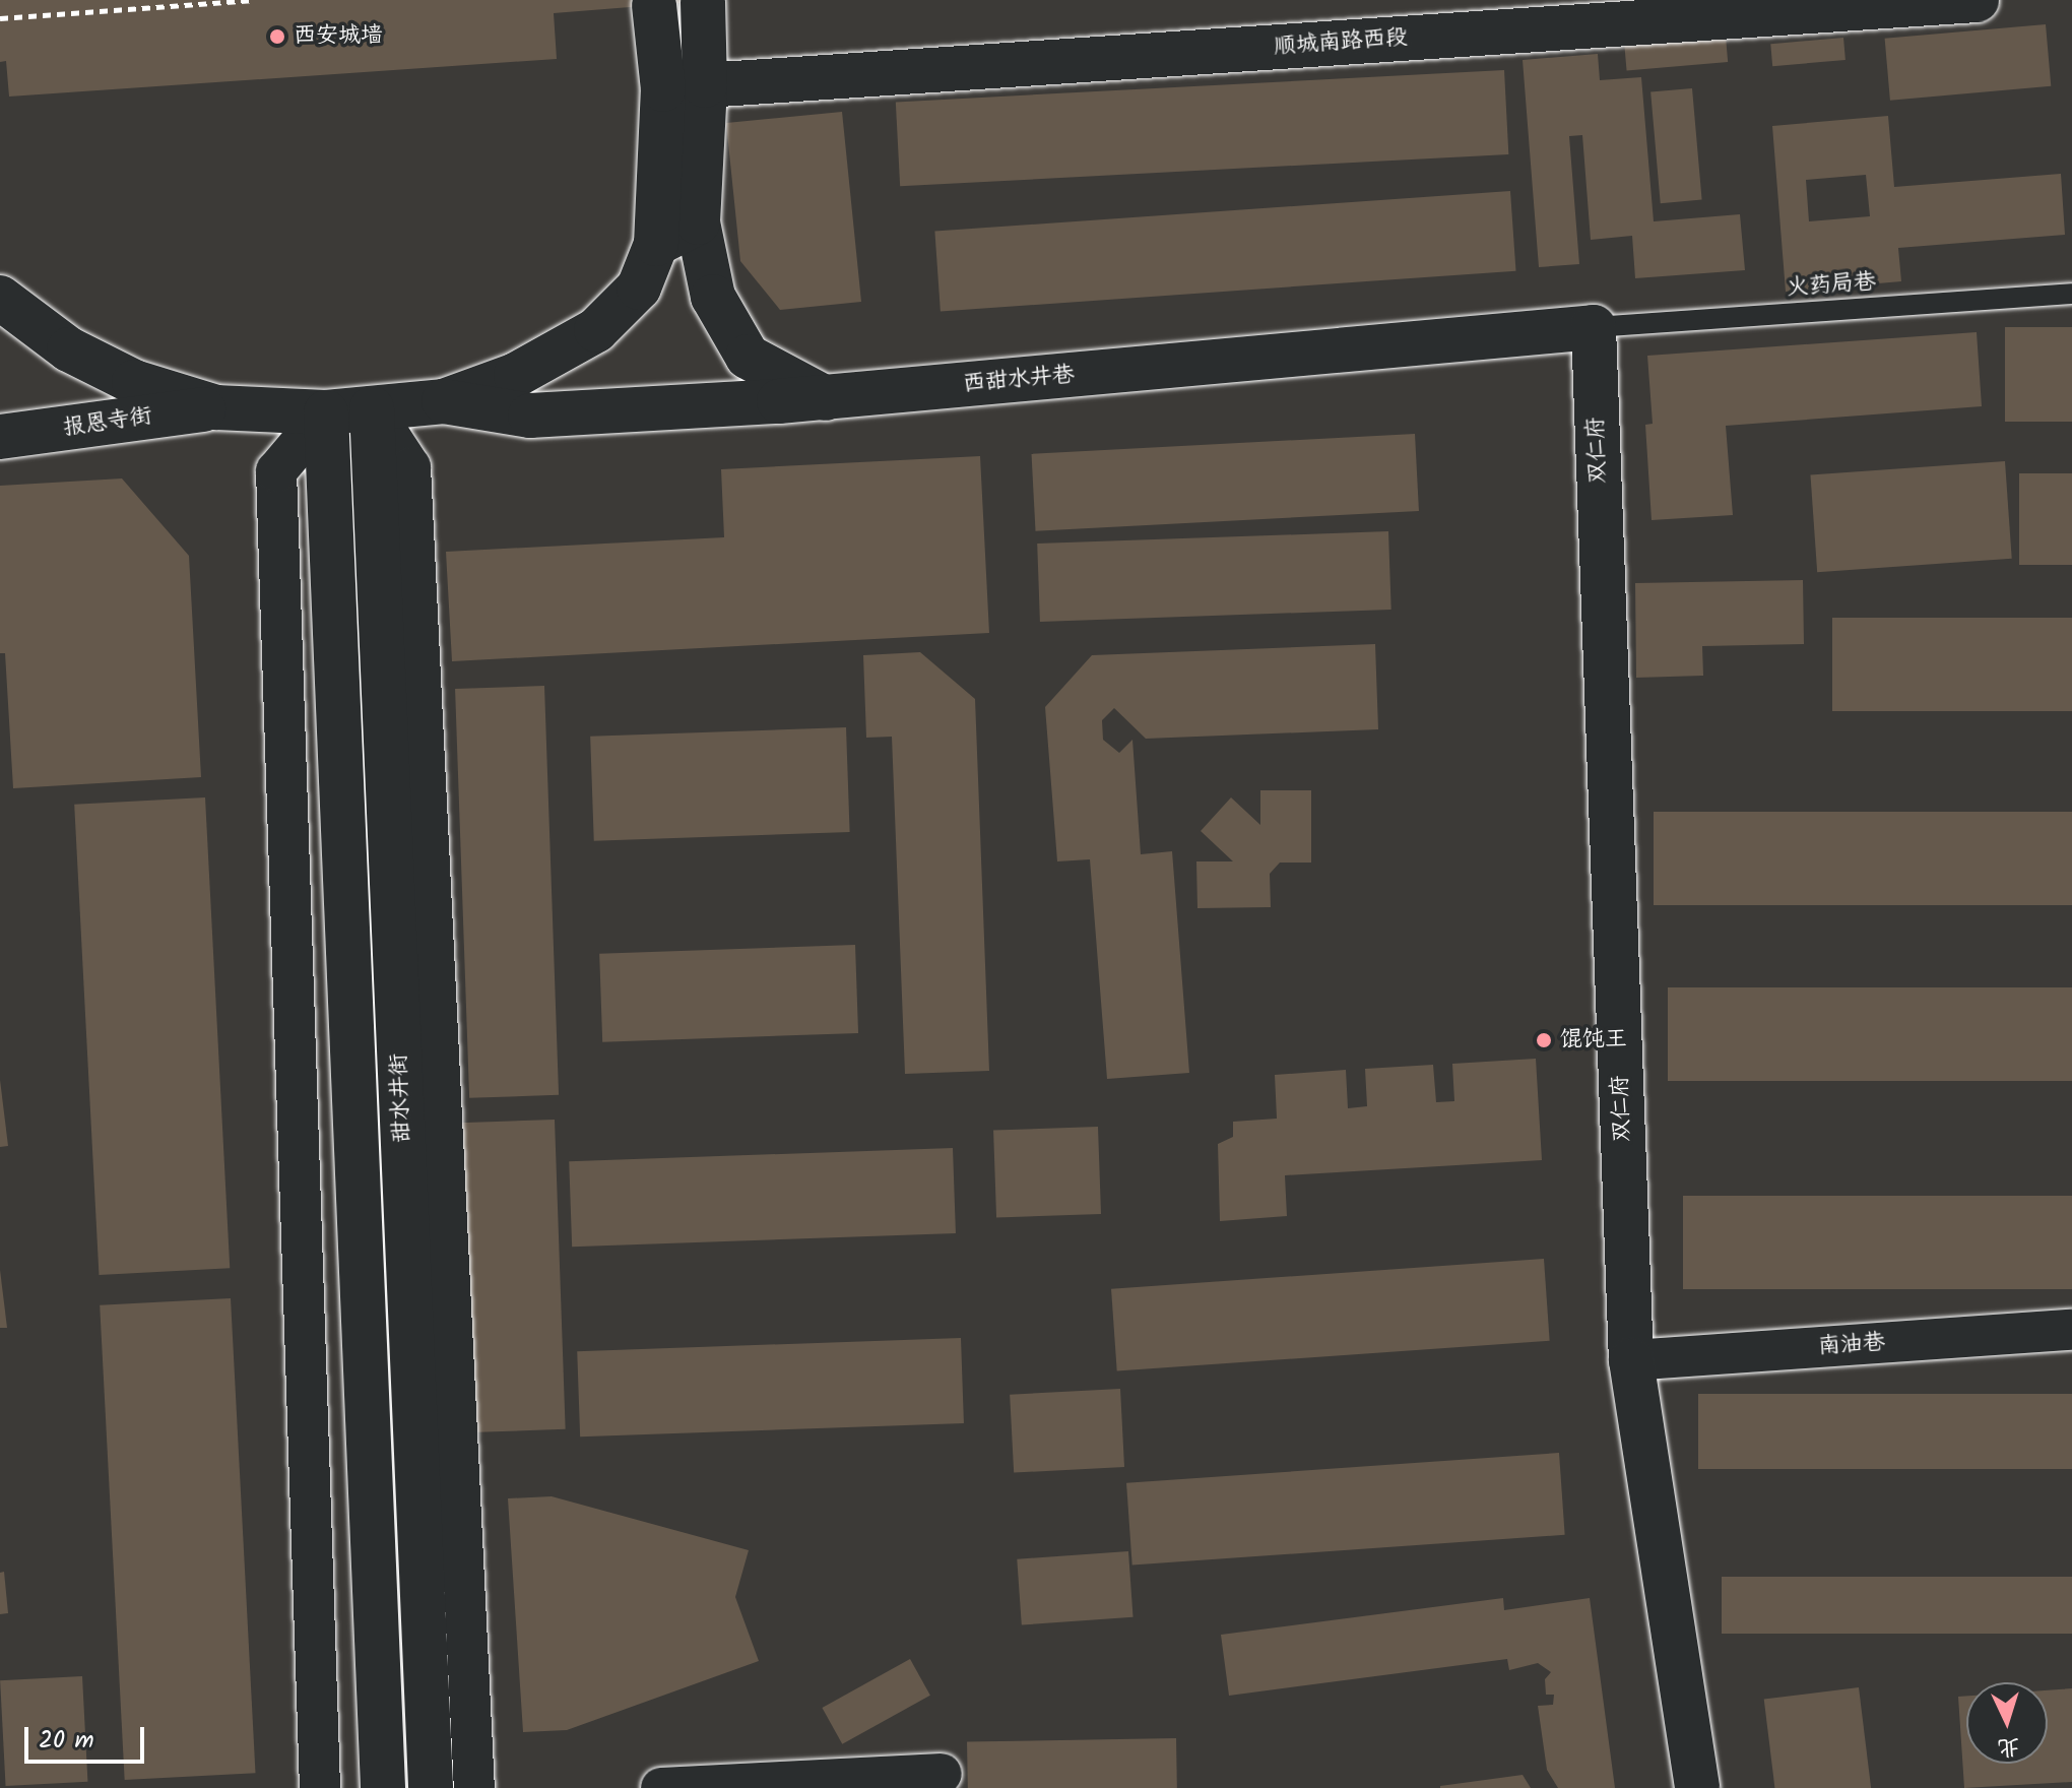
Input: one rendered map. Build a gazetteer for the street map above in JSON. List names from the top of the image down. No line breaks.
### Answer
{"streets":{"street":["顺城南路西段","西甜水井巷","报恩寺街","双仁府","甜水井街","南油巷"],"lane":["火药局巷"]},"crossings":[["火药局巷","西甜水井巷"],["火药局巷","双仁府"],["西甜水井巷","双仁府"],["双仁府","南油巷"]],"places":["西安城墙","馄饨王"],"scale_bar":"20 m","north":"bottom"}
